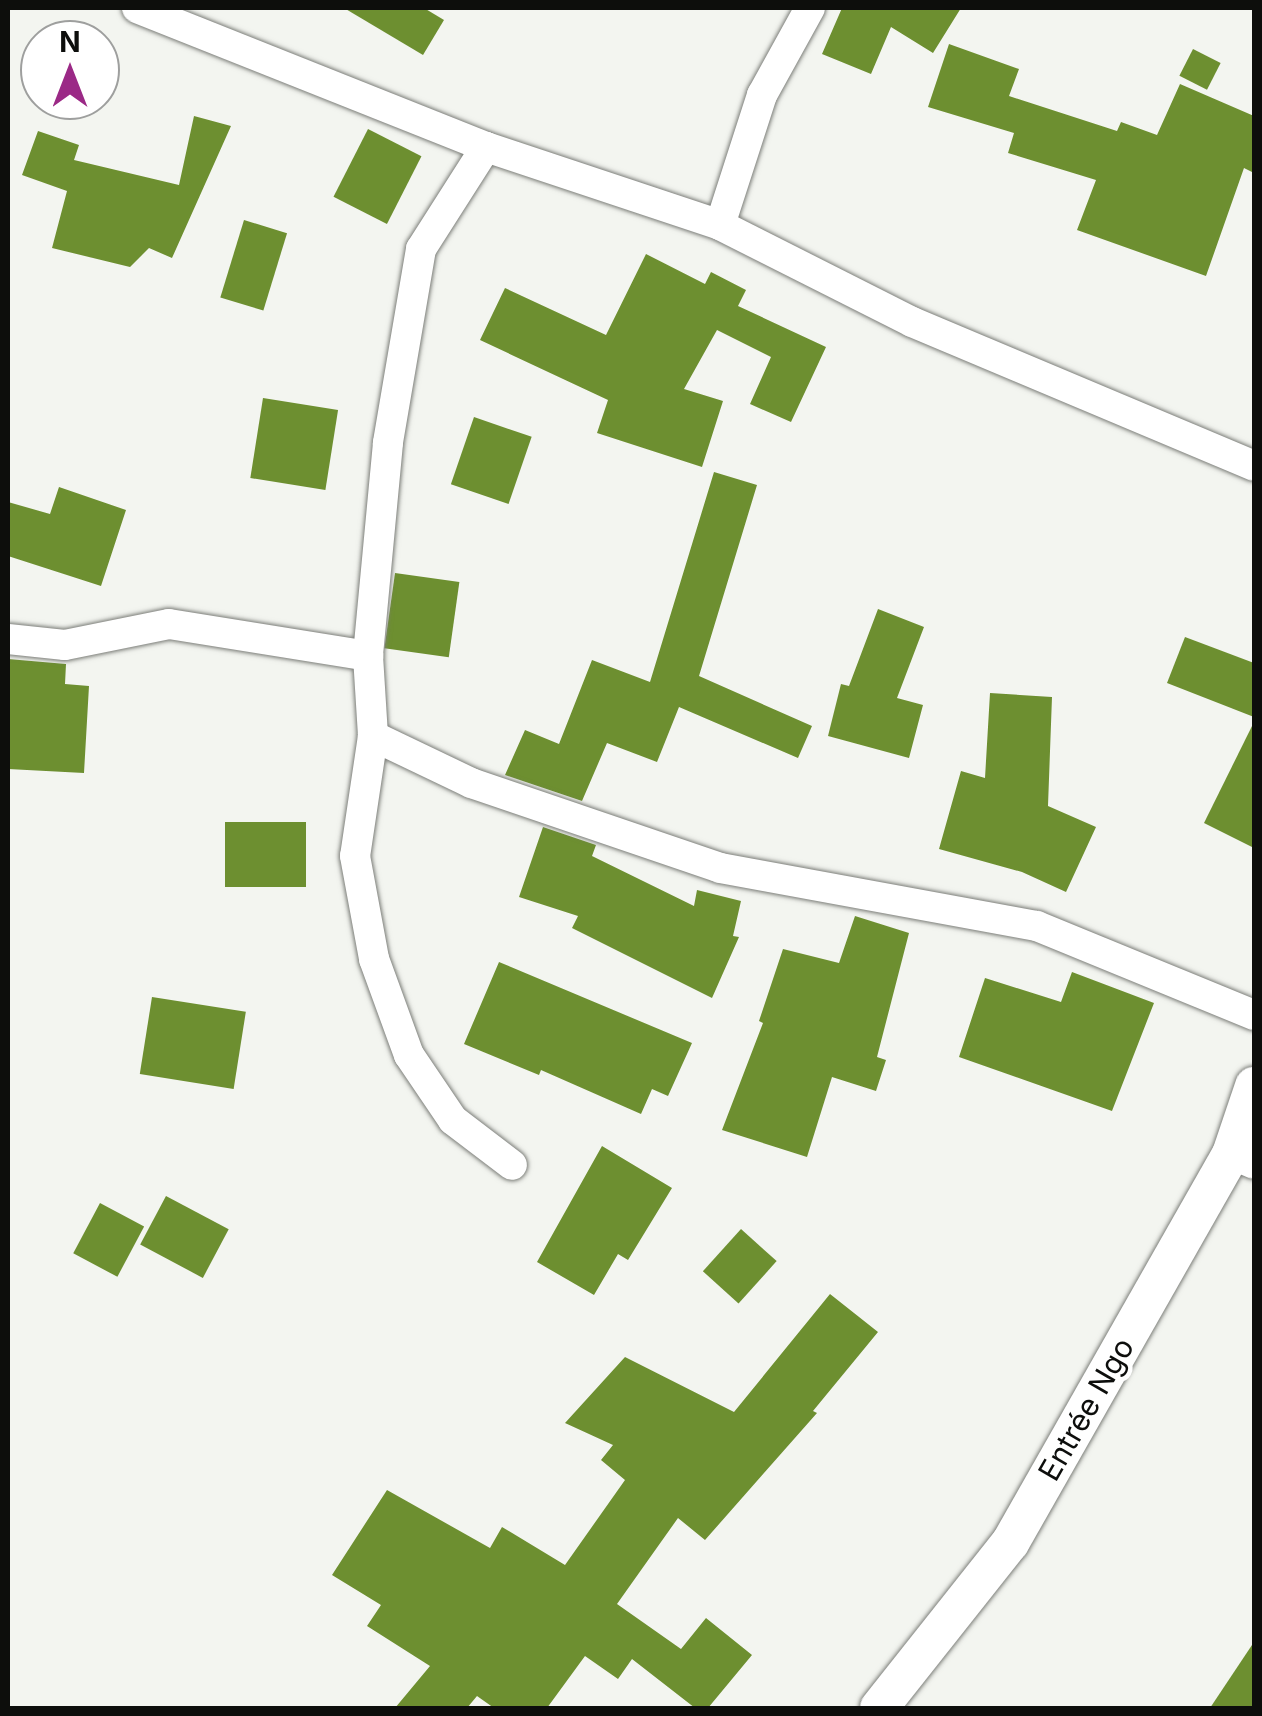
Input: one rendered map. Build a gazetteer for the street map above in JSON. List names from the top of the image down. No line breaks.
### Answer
{"streets":{"street":["Entrée Ngo"]},"north":"top"}
